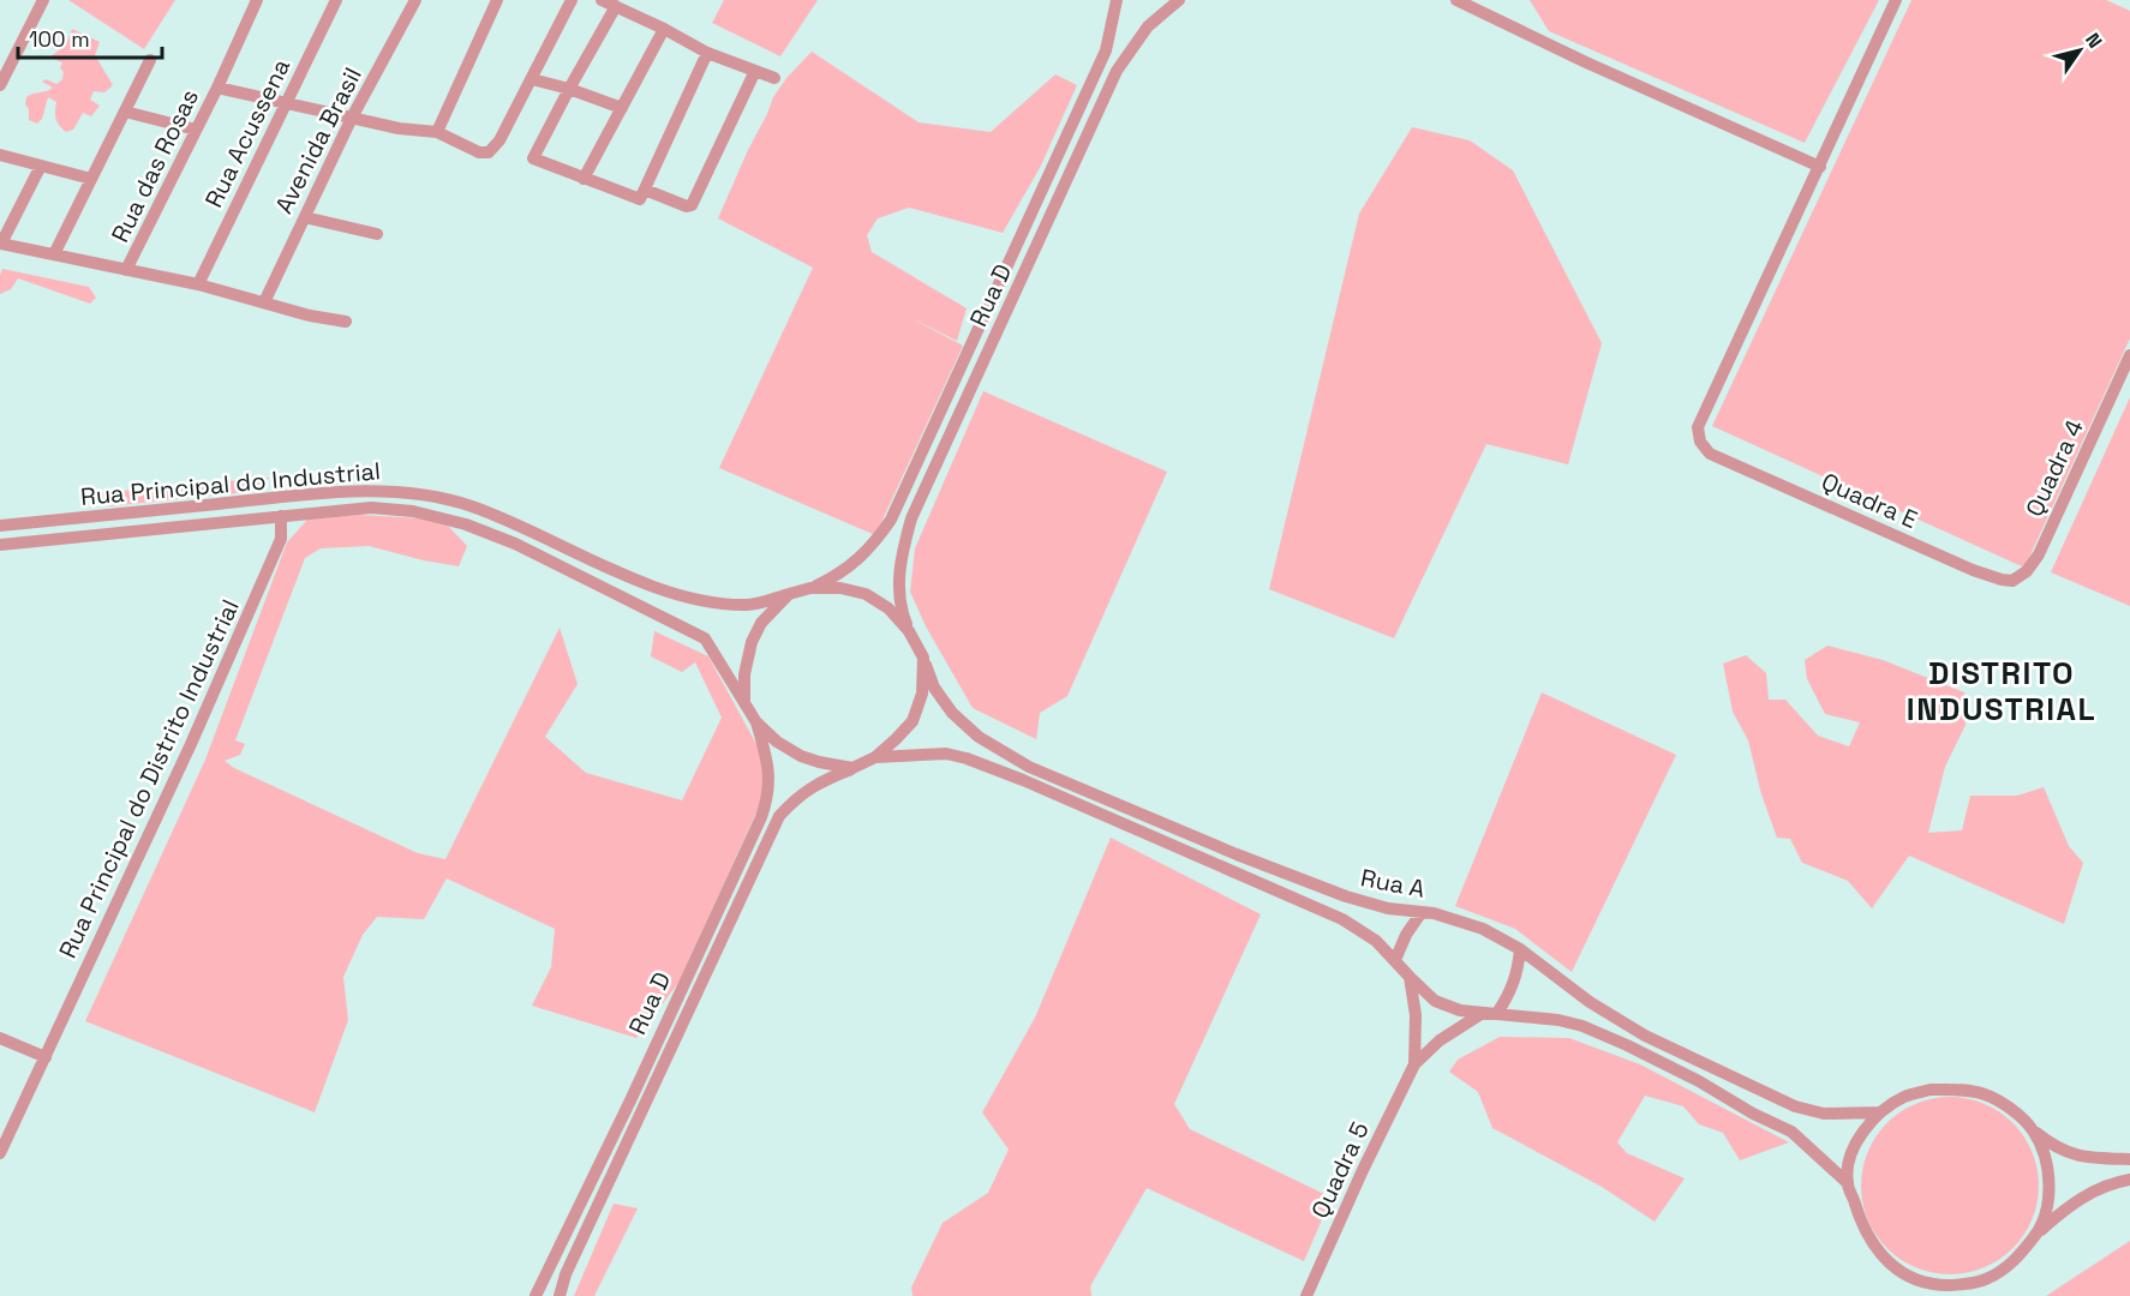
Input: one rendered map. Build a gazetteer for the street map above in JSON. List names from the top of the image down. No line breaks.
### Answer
{"streets":{"street":["Rua Acussena","Avenida Brasil","Rua das Rosas","Rua D","Quadra 4","Rua Principal do Industrial","Quadra E","Rua Principal do Distrito Industrial","Rua A","Quadra 5"]},"crossings":[["Rua D","Rua Principal do Industrial"],["Rua D","Rua A"],["Quadra 4","Quadra E"],["Rua Principal do Industrial","Rua Principal do Distrito Industrial"],["Rua Principal do Industrial","Rua A"],["Rua A","Quadra 5"]],"districts":["DISTRITO INDUSTRIAL"],"scale_bar":"100 m","north":"top right"}
